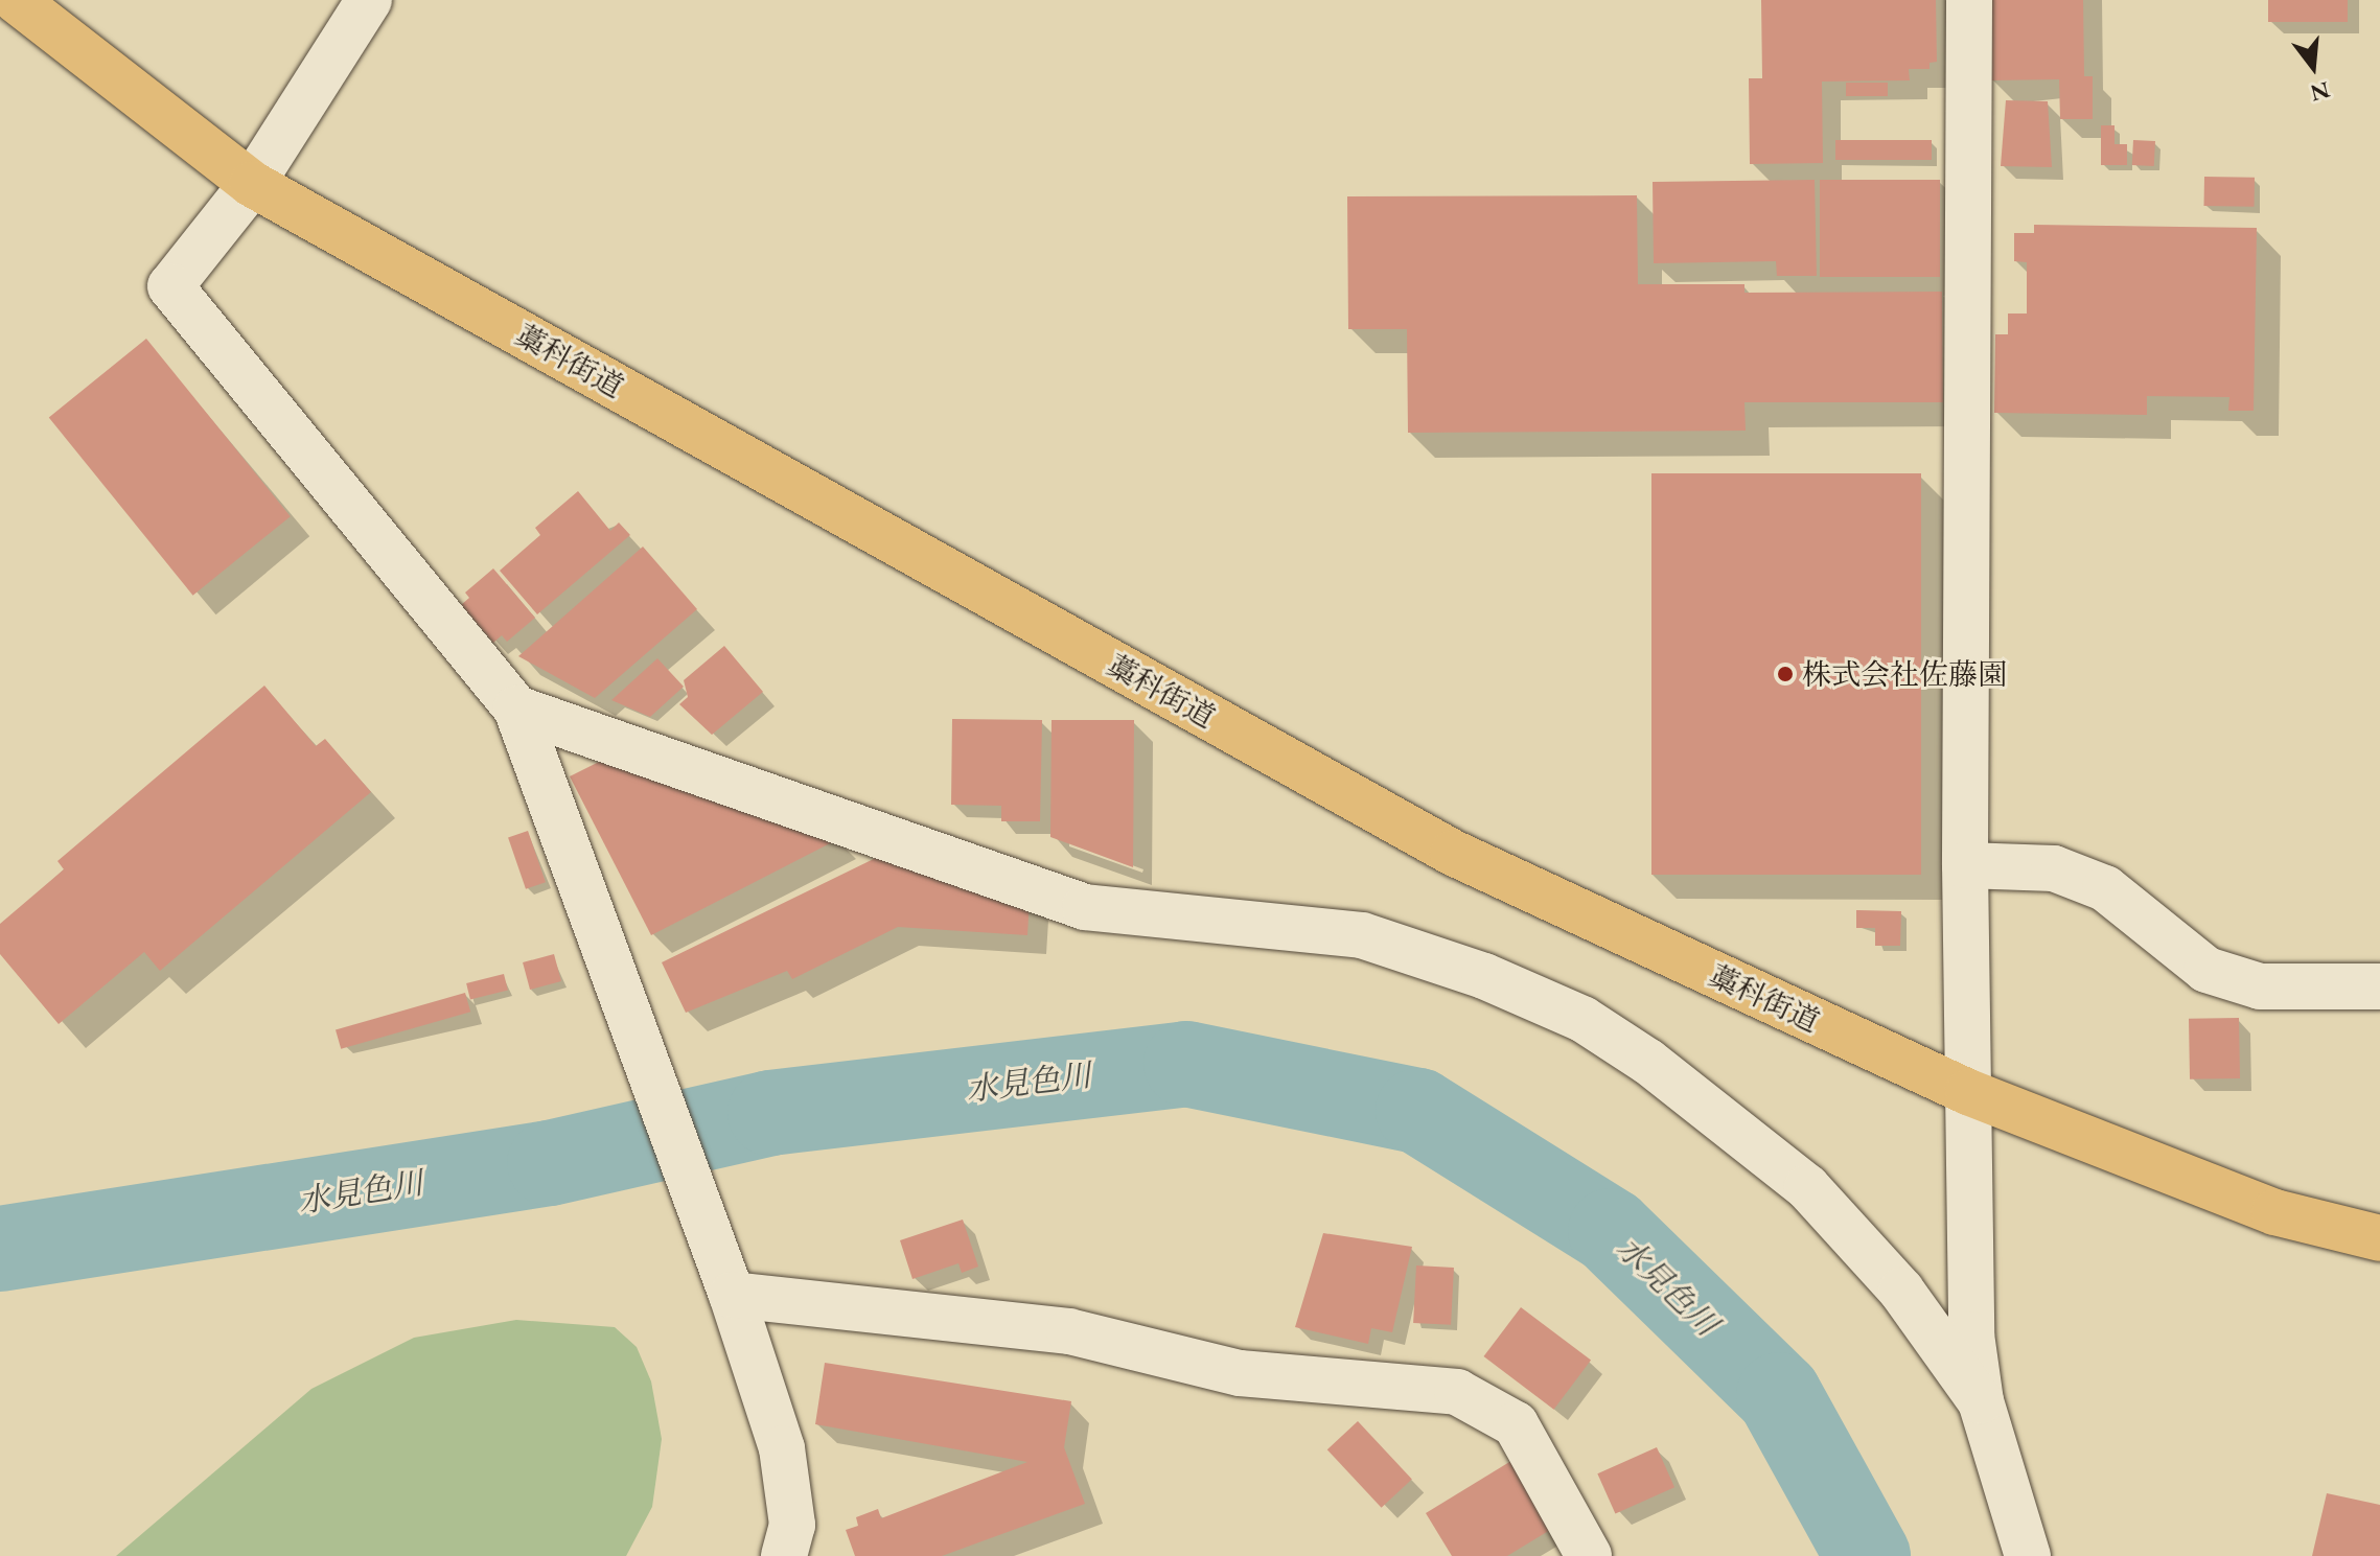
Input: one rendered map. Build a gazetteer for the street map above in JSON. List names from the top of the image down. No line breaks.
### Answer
{"streets":{"highway":["藁科街道"]},"water":["水見色川"],"places":["株式会社佐藤園"],"north":"bottom"}
